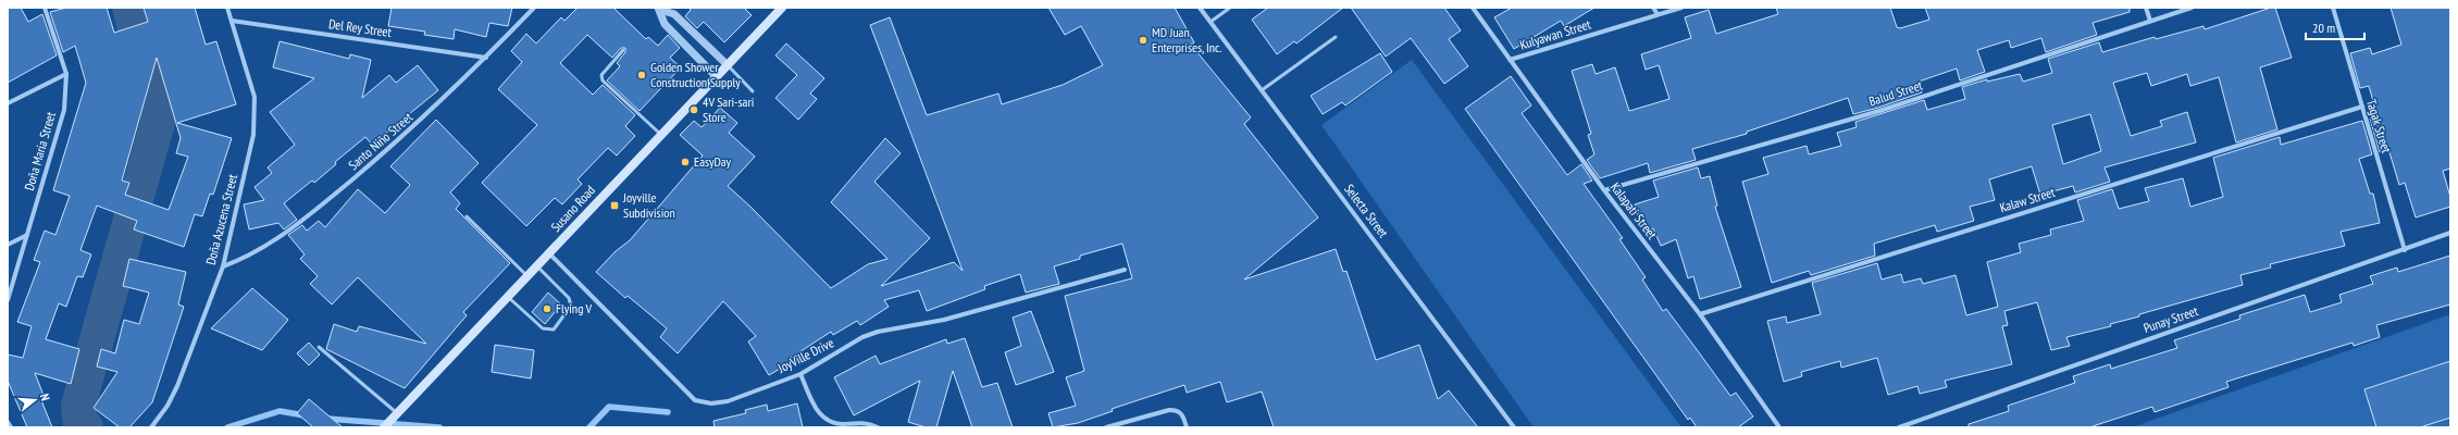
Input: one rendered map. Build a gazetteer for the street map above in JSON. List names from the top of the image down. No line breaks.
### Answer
{"streets":{"main road":["Susano Road"],"street":["Del Rey Street","Kulyawan Street","Balud Street","Tagak Street","Santo Niño Street","Doña Maria Street","Kalaw Street","Selecta Street","Kalapati Street","Doña Azucena Street","Punay Street","JoyVille Drive"]},"crossings":[["Del Rey Street","Santo Niño Street"],["Del Rey Street","Doña Azucena Street"],["Kulyawan Street","Kalapati Street"],["Balud Street","Kalapati Street"],["Tagak Street","Kalaw Street"],["Tagak Street","Punay Street"],["Santo Niño Street","Doña Azucena Street"],["Kalaw Street","Kalapati Street"],["Susano Road","JoyVille Drive"]],"places":{"other":["MD Juan Enterprises, Inc.","Golden Shower Construction Supply","4V Sari-sari Store","EasyDay","Flying V"],"transit":["Joyville Subdivision"]},"scale_bar":"20 m","north":"right"}
